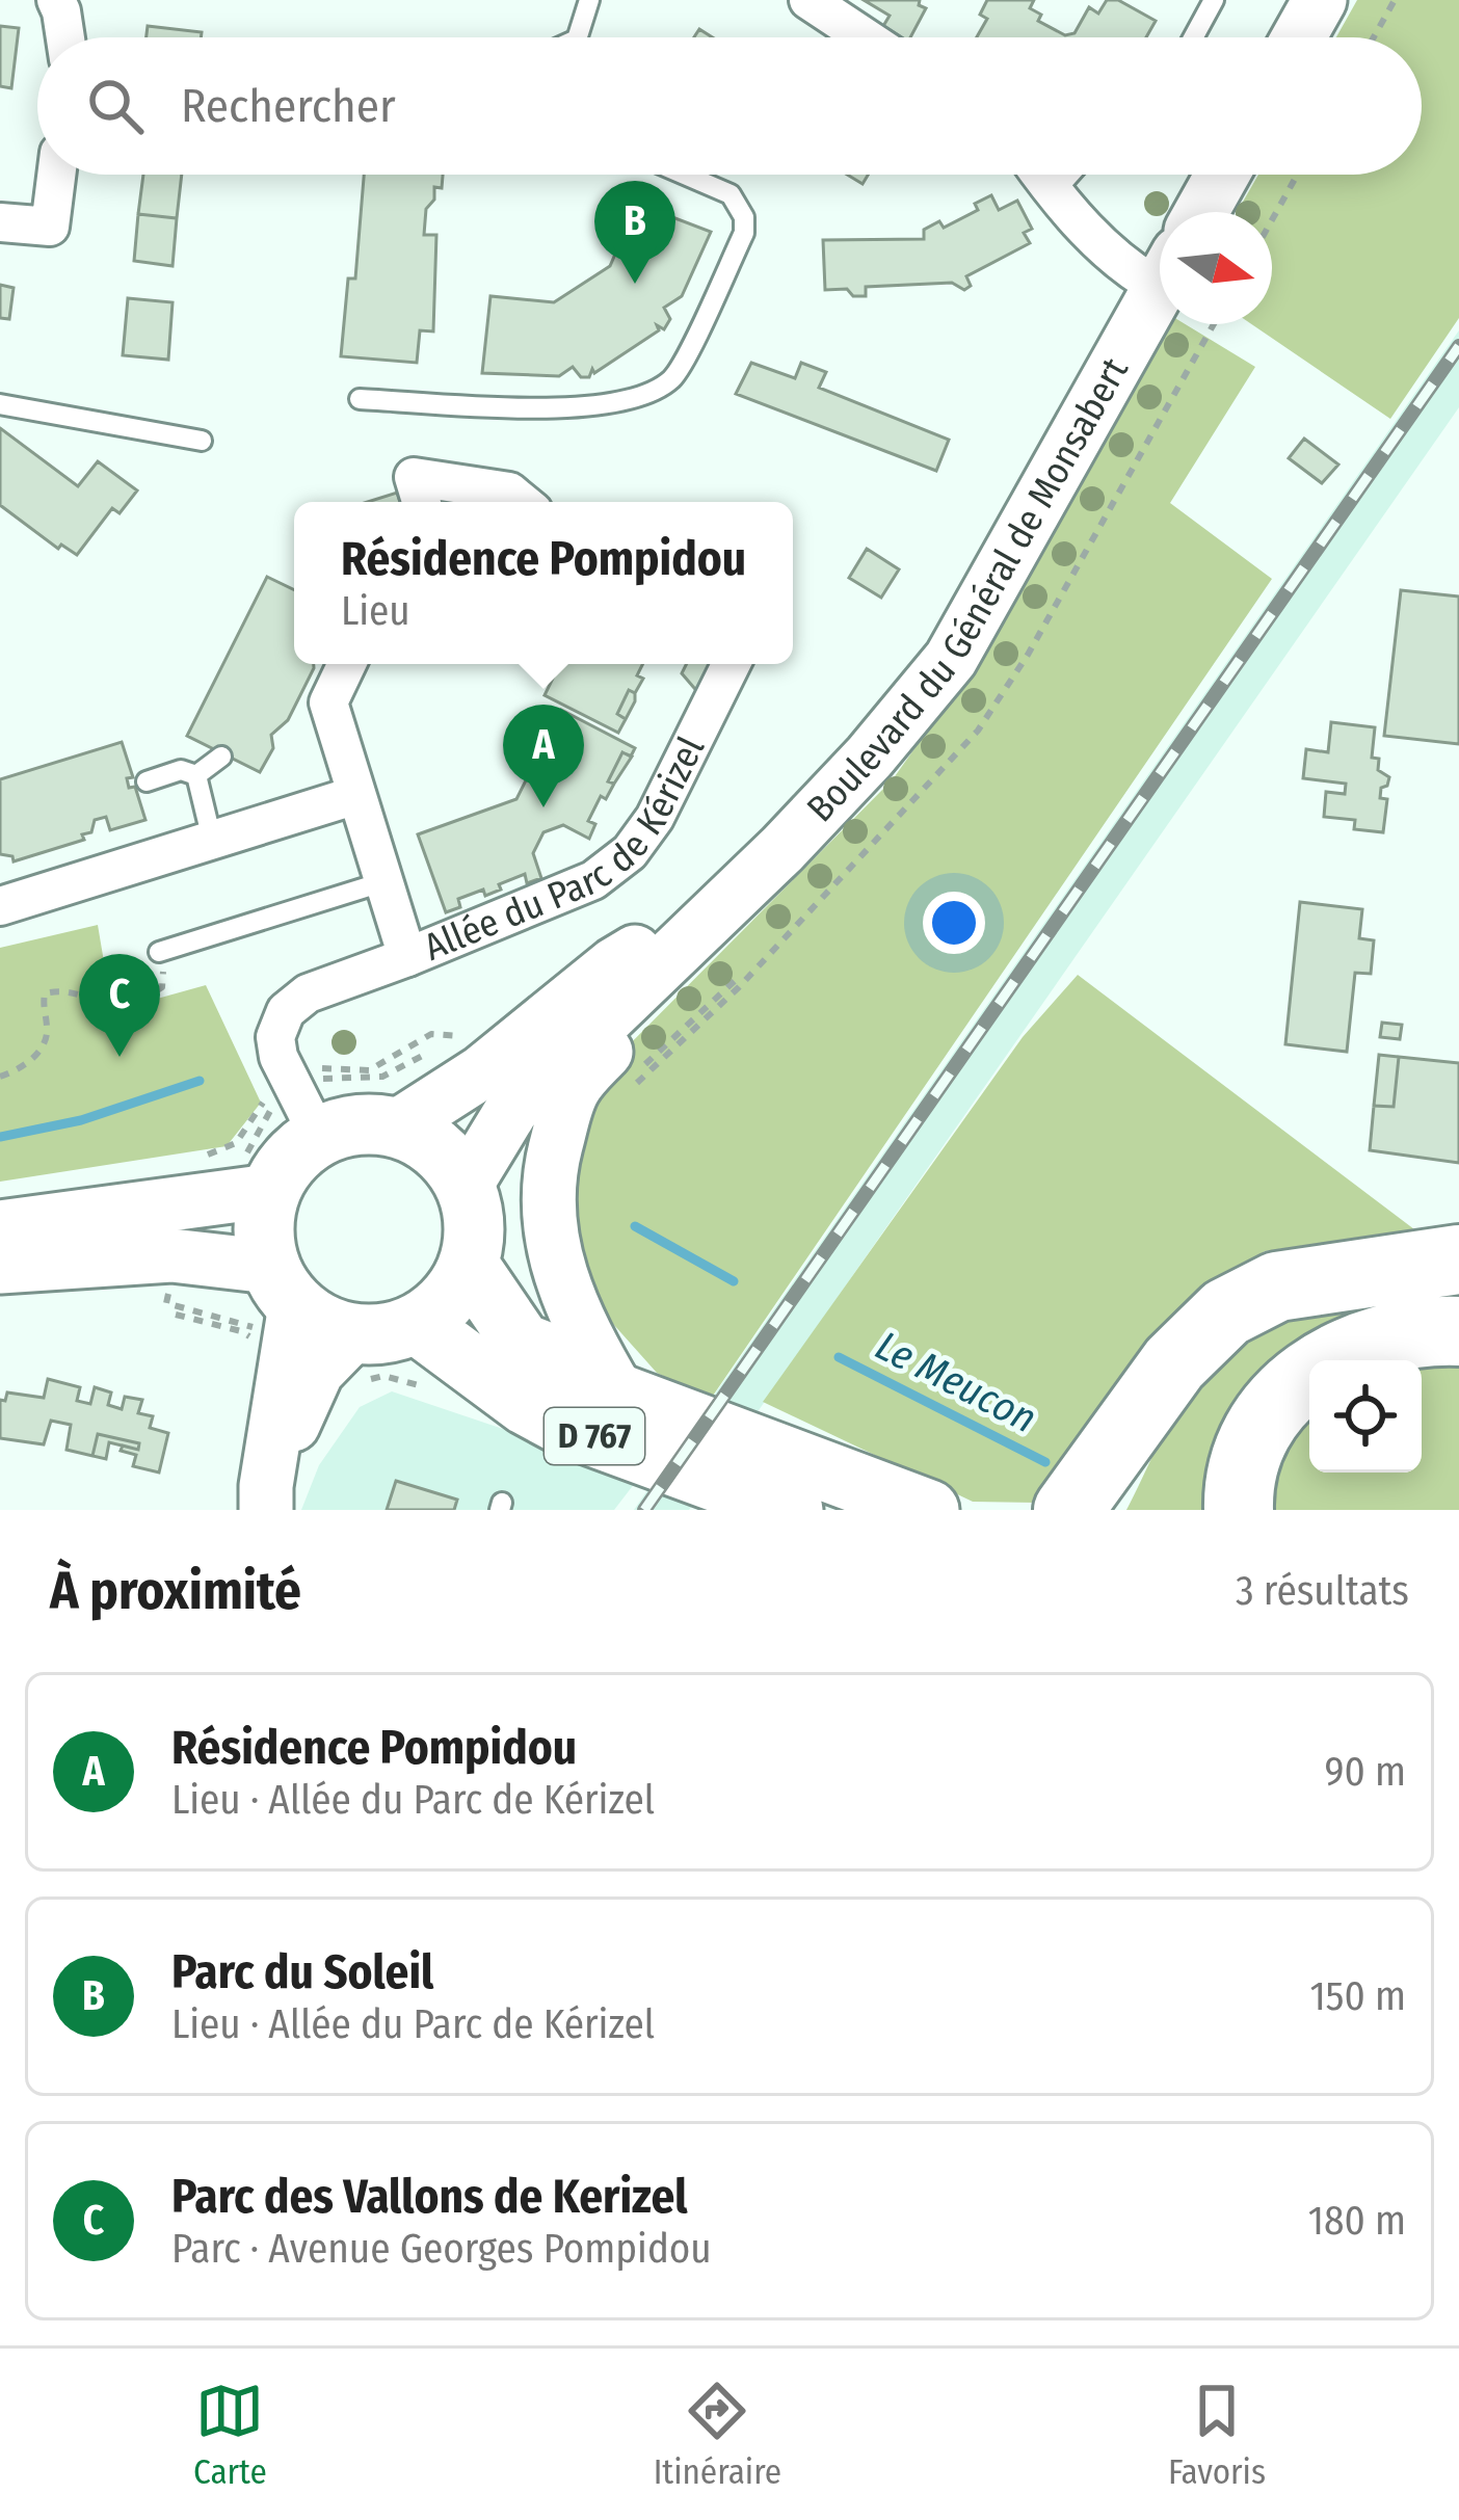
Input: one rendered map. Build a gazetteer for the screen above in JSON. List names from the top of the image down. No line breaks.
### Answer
{"streets":{"main road":["Boulevard du Général de Monsabert","D 767"],"street":["Allée du Parc de Kérizel"]},"crossings":[["Boulevard du Général de Monsabert","Allée du Parc de Kérizel"],["Boulevard du Général de Monsabert","D 767"],["Allée du Parc de Kérizel","D 767"]],"water":["Le Meucon"],"north":"right","page":{"search":"Rechercher","pins":["B","A","C"],"popup":["Résidence Pompidou","Lieu"],"heading":["À proximité","3 résultats"],"list":[{"mark":"A","name":"Résidence Pompidou","note":"Lieu · Allée du Parc de Kérizel","value":"90 m"},{"mark":"B","name":"Parc du Soleil","note":"Lieu · Allée du Parc de Kérizel","value":"150 m"},{"mark":"C","name":"Parc des Vallons de Kerizel","note":"Parc · Avenue Georges Pompidou","value":"180 m"}],"nav":["Carte","Itinéraire","Favoris"]}}
